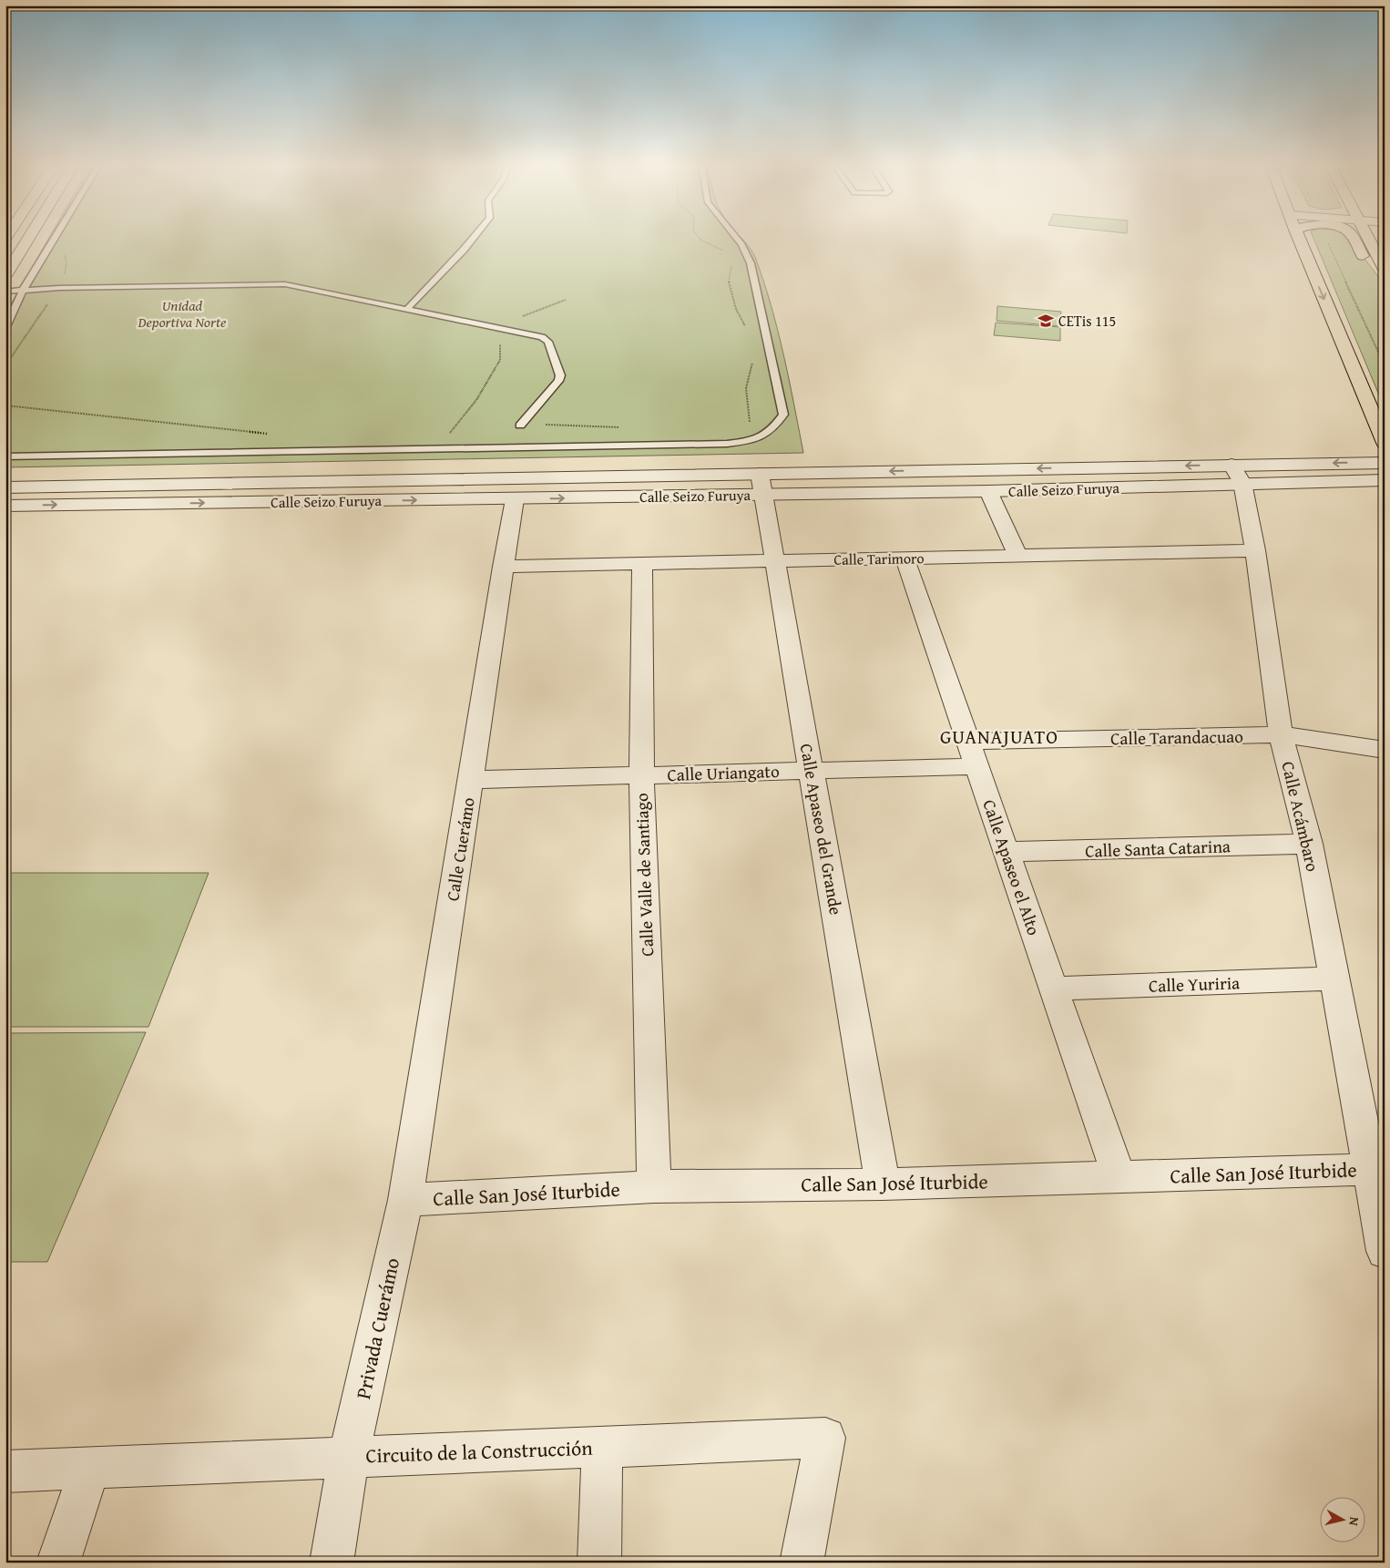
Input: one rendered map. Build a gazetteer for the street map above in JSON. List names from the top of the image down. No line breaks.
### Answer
{"streets":{"street":["Calle Seizo Furuya","Calle Tarimoro","Calle Tarandacuao","Calle Uriangato","Calle Acámbaro","Calle Apaseo del Grande","Calle Santa Catarina","Calle Cuerámo","Calle Apaseo el Alto","Calle Valle de Santiago","Calle Yuriria","Calle San José Iturbide","Privada Cuerámo","Circuito de la Construcción"]},"crossings":[["Calle Seizo Furuya","Calle Acámbaro"],["Calle Seizo Furuya","Calle Apaseo del Grande"],["Calle Seizo Furuya","Calle Cuerámo"],["Calle Tarimoro","Calle Acámbaro"],["Calle Tarimoro","Calle Apaseo del Grande"],["Calle Tarimoro","Calle Cuerámo"],["Calle Tarimoro","Calle Apaseo el Alto"],["Calle Tarimoro","Calle Valle de Santiago"],["Calle Tarandacuao","Calle Acámbaro"],["Calle Tarandacuao","Calle Apaseo el Alto"],["Calle Uriangato","Calle Apaseo del Grande"],["Calle Uriangato","Calle Cuerámo"],["Calle Uriangato","Calle Apaseo el Alto"],["Calle Uriangato","Calle Valle de Santiago"],["Calle Acámbaro","Calle Santa Catarina"],["Calle Acámbaro","Calle Yuriria"],["Calle Acámbaro","Calle San José Iturbide"],["Calle Apaseo del Grande","Calle San José Iturbide"],["Calle Santa Catarina","Calle Apaseo el Alto"],["Calle Cuerámo","Calle San José Iturbide"],["Calle Cuerámo","Privada Cuerámo"],["Calle Apaseo el Alto","Calle Yuriria"],["Calle Apaseo el Alto","Calle San José Iturbide"],["Calle Valle de Santiago","Calle San José Iturbide"],["Calle San José Iturbide","Privada Cuerámo"],["Privada Cuerámo","Circuito de la Construcción"]],"districts":["GUANAJUATO"],"parks":["Unidad Deportiva Norte"],"places":{"school or university":["CETis 115"]},"north":"right"}
